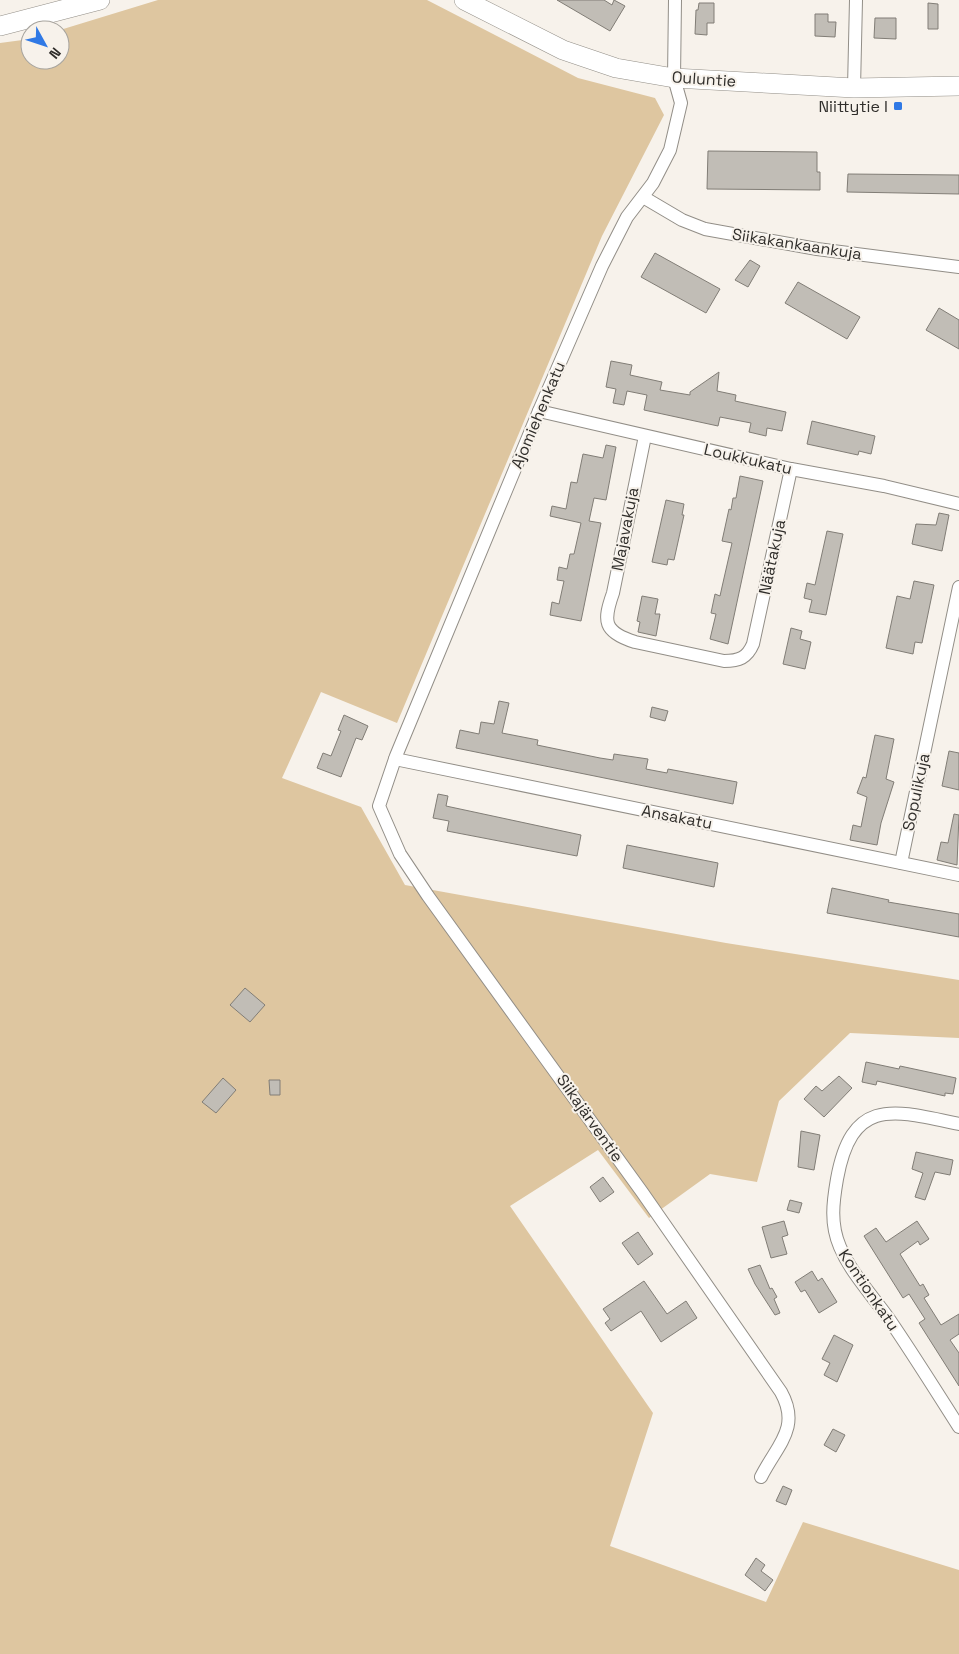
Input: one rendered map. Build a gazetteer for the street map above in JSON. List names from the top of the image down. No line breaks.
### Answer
{"streets":{"street":["Ouluntie","Siikakankaankuja","Ajomiehenkatu","Loukkukatu","Majavakuja","Näätakuja","Sopulikuja","Ansakatu","Siikajärventie","Kontionkatu"]},"crossings":[["Ouluntie","Ajomiehenkatu"],["Siikakankaankuja","Ajomiehenkatu"],["Ajomiehenkatu","Loukkukatu"],["Ajomiehenkatu","Ansakatu"],["Ajomiehenkatu","Siikajärventie"],["Loukkukatu","Majavakuja"],["Loukkukatu","Näätakuja"],["Majavakuja","Näätakuja"],["Sopulikuja","Ansakatu"],["Ansakatu","Siikajärventie"]],"places":{"transit":["Niittytie I"]},"north":"bottom right"}
